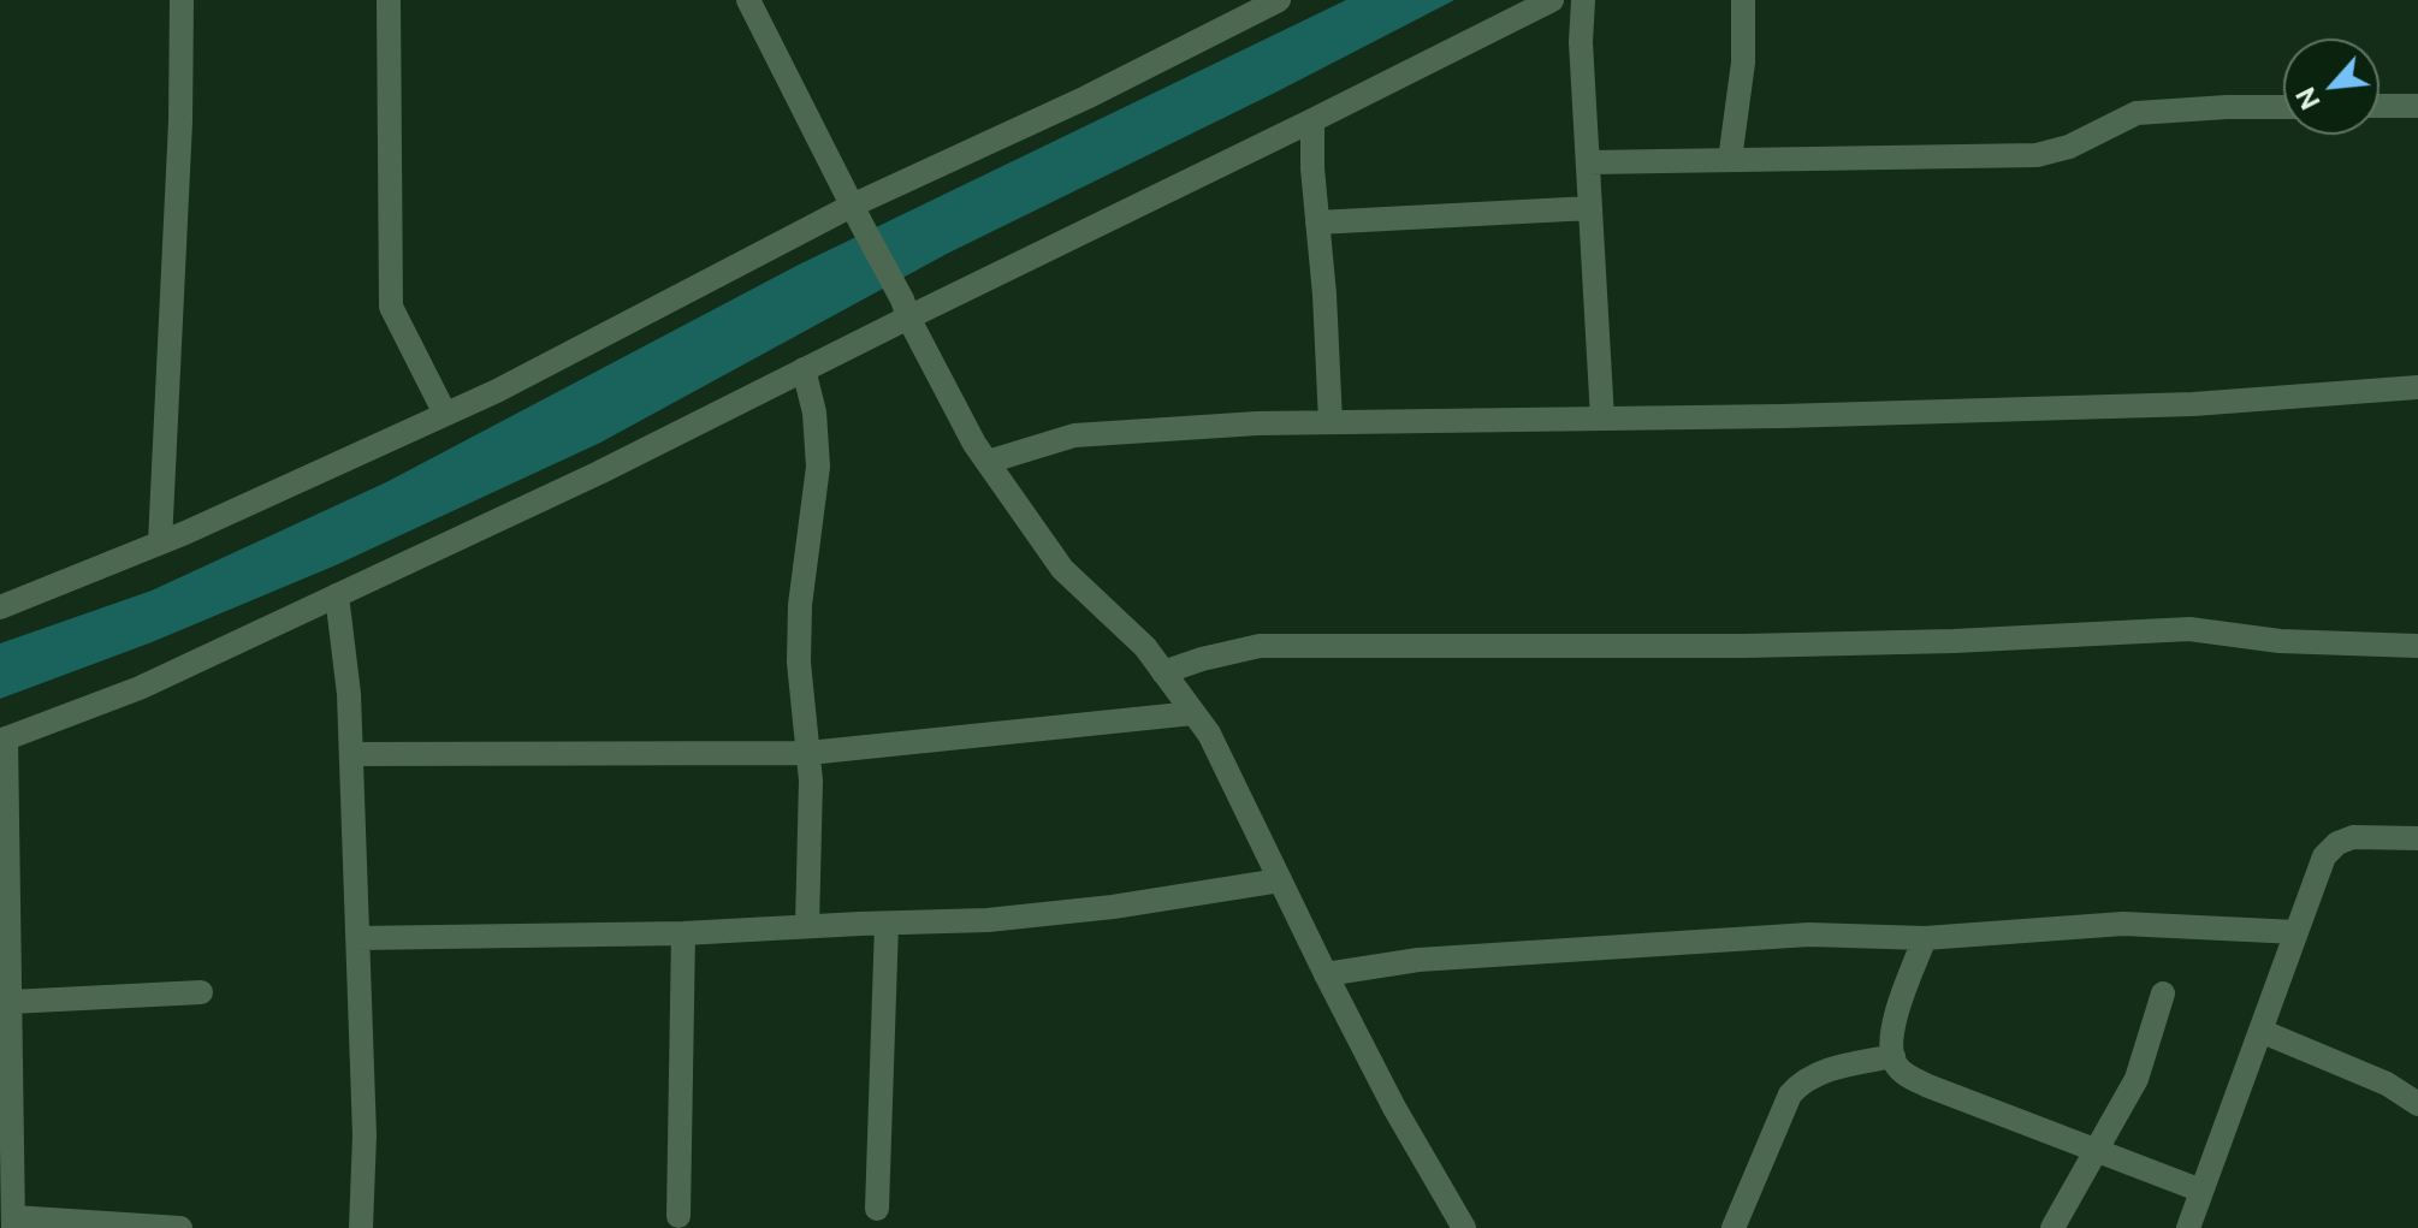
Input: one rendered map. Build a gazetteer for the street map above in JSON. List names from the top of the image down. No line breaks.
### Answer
{"north":"bottom left"}
